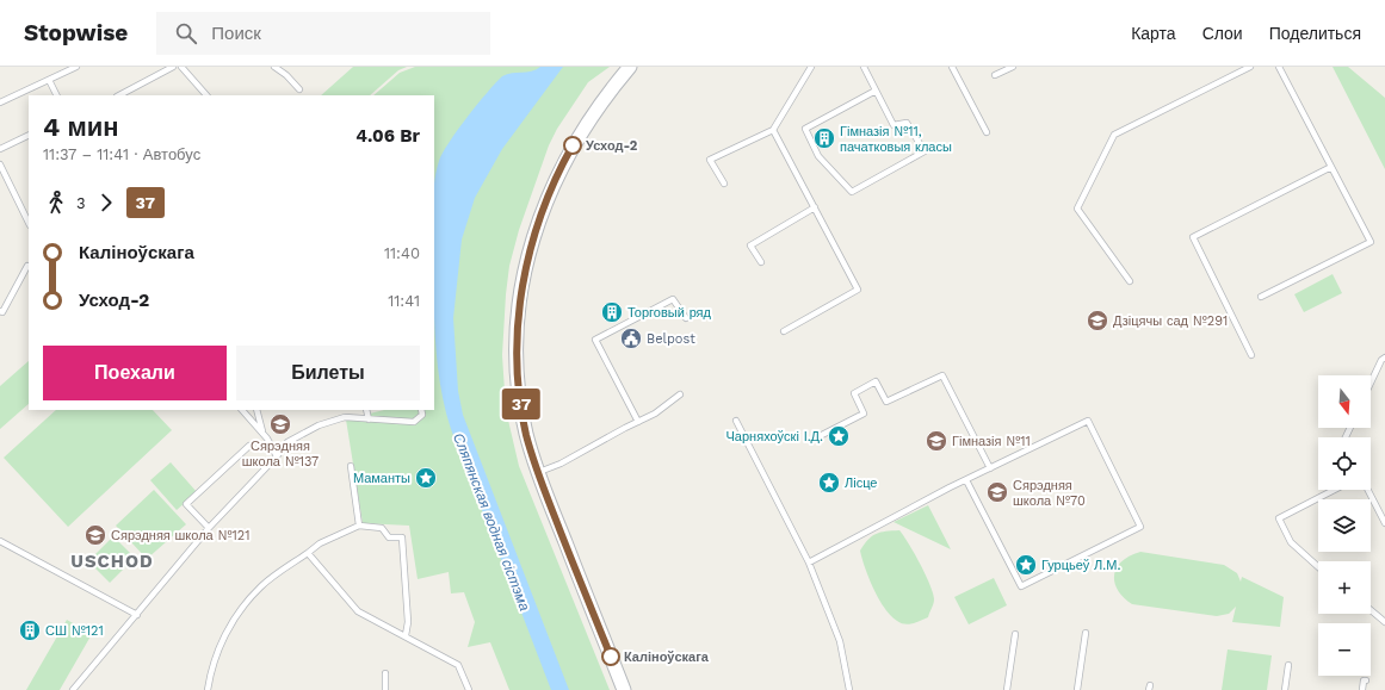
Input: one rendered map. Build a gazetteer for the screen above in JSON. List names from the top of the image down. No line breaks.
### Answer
{"districts":["USCHOD"],"water":["Сляпянская водная сістэма"],"places":{"building":["Гімназія №11, пачатковыя класы","Торговый ряд","СШ №121"],"other":["Усход-2","Каліноўскага"],"school or university":["Дзіцячы сад №291","Сярэдняя школа №137","Гімназія №11","Сярэдняя школа №70","Сярэдняя школа №121"],"public building":["Belpost"],"place":["Чарняхоўскі І.Д.","Маманты","Лісце","Гурцьеў Л.М."]},"lines":["bus line 37"],"north":"bottom","page":{"header":"Stopwise","search":"Поиск","nav":["Карта","Слои","Поделиться"],"on_map":"37","heading":["4 мин","11:37 – 11:41 · Автобус","4.06 Br"],"legs":["3","37"],"list":[{"name":"Каліноўскага","value":"11:40"},{"name":"Усход-2","value":"11:41"}],"buttons":["Поехали","Билеты"],"map_buttons":["+","−"]}}
